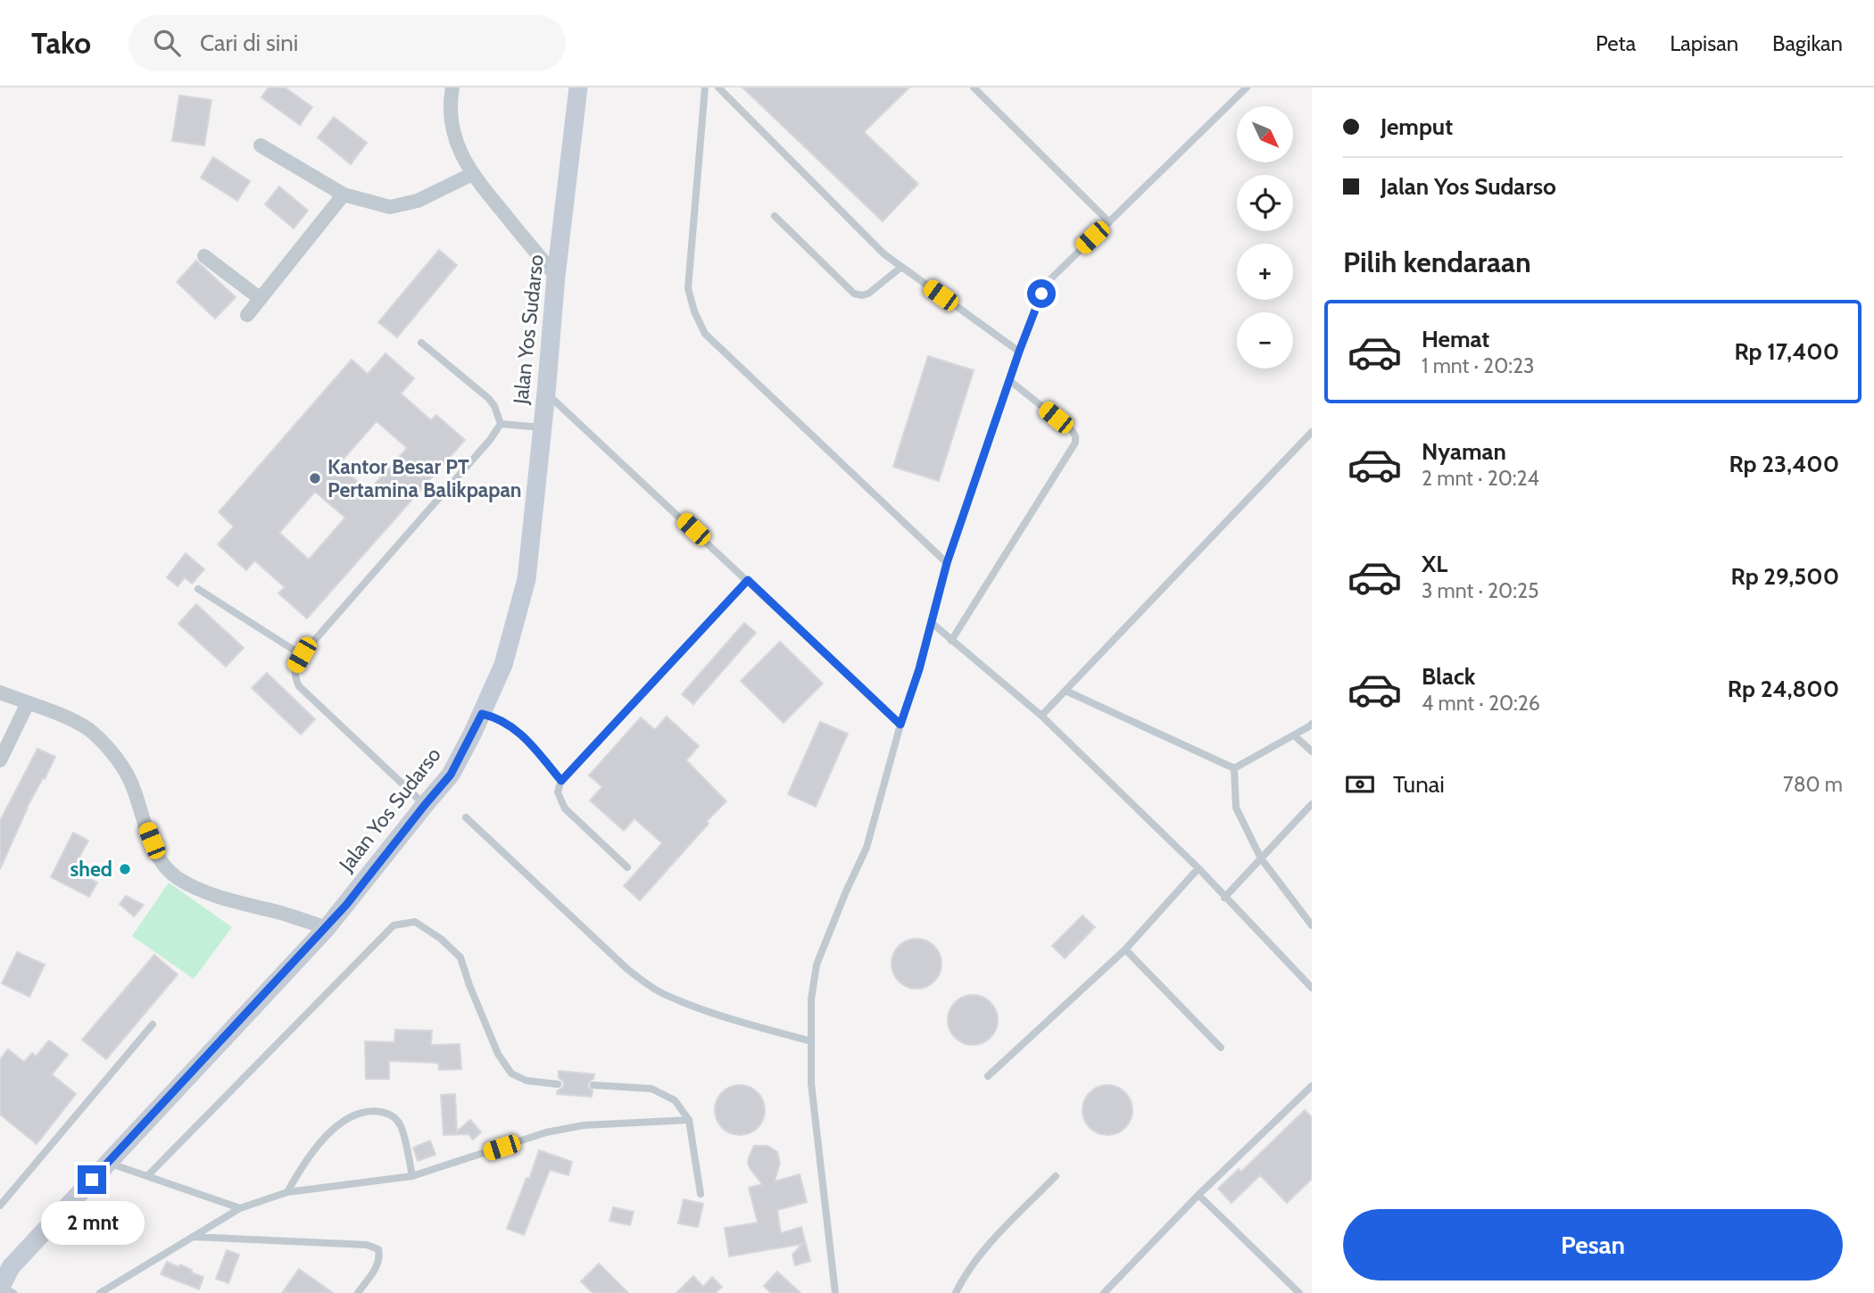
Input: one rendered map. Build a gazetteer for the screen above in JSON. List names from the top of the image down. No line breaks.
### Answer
{"streets":{"main road":["Jalan Yos Sudarso"]},"places":["Kantor Besar PT Pertamina Balikpapan","shed"],"north":"bottom right","page":{"header":"Tako","search":"Cari di sini","nav":["Peta","Lapisan","Bagikan"],"banner":["Jemput","Jalan Yos Sudarso"],"map_buttons":["+","−"],"heading":"Pilih kendaraan","list":[{"name":"Hemat","note":"1 mnt · 20:23","value":"Rp 17,400"},{"name":"Nyaman","note":"2 mnt · 20:24","value":"Rp 23,400"},{"name":"XL","note":"3 mnt · 20:25","value":"Rp 29,500"},{"name":"Black","note":"4 mnt · 20:26","value":"Rp 24,800"}],"pay":["Tunai","780 m"],"buttons":"Pesan","bubble":"2 mnt"}}
